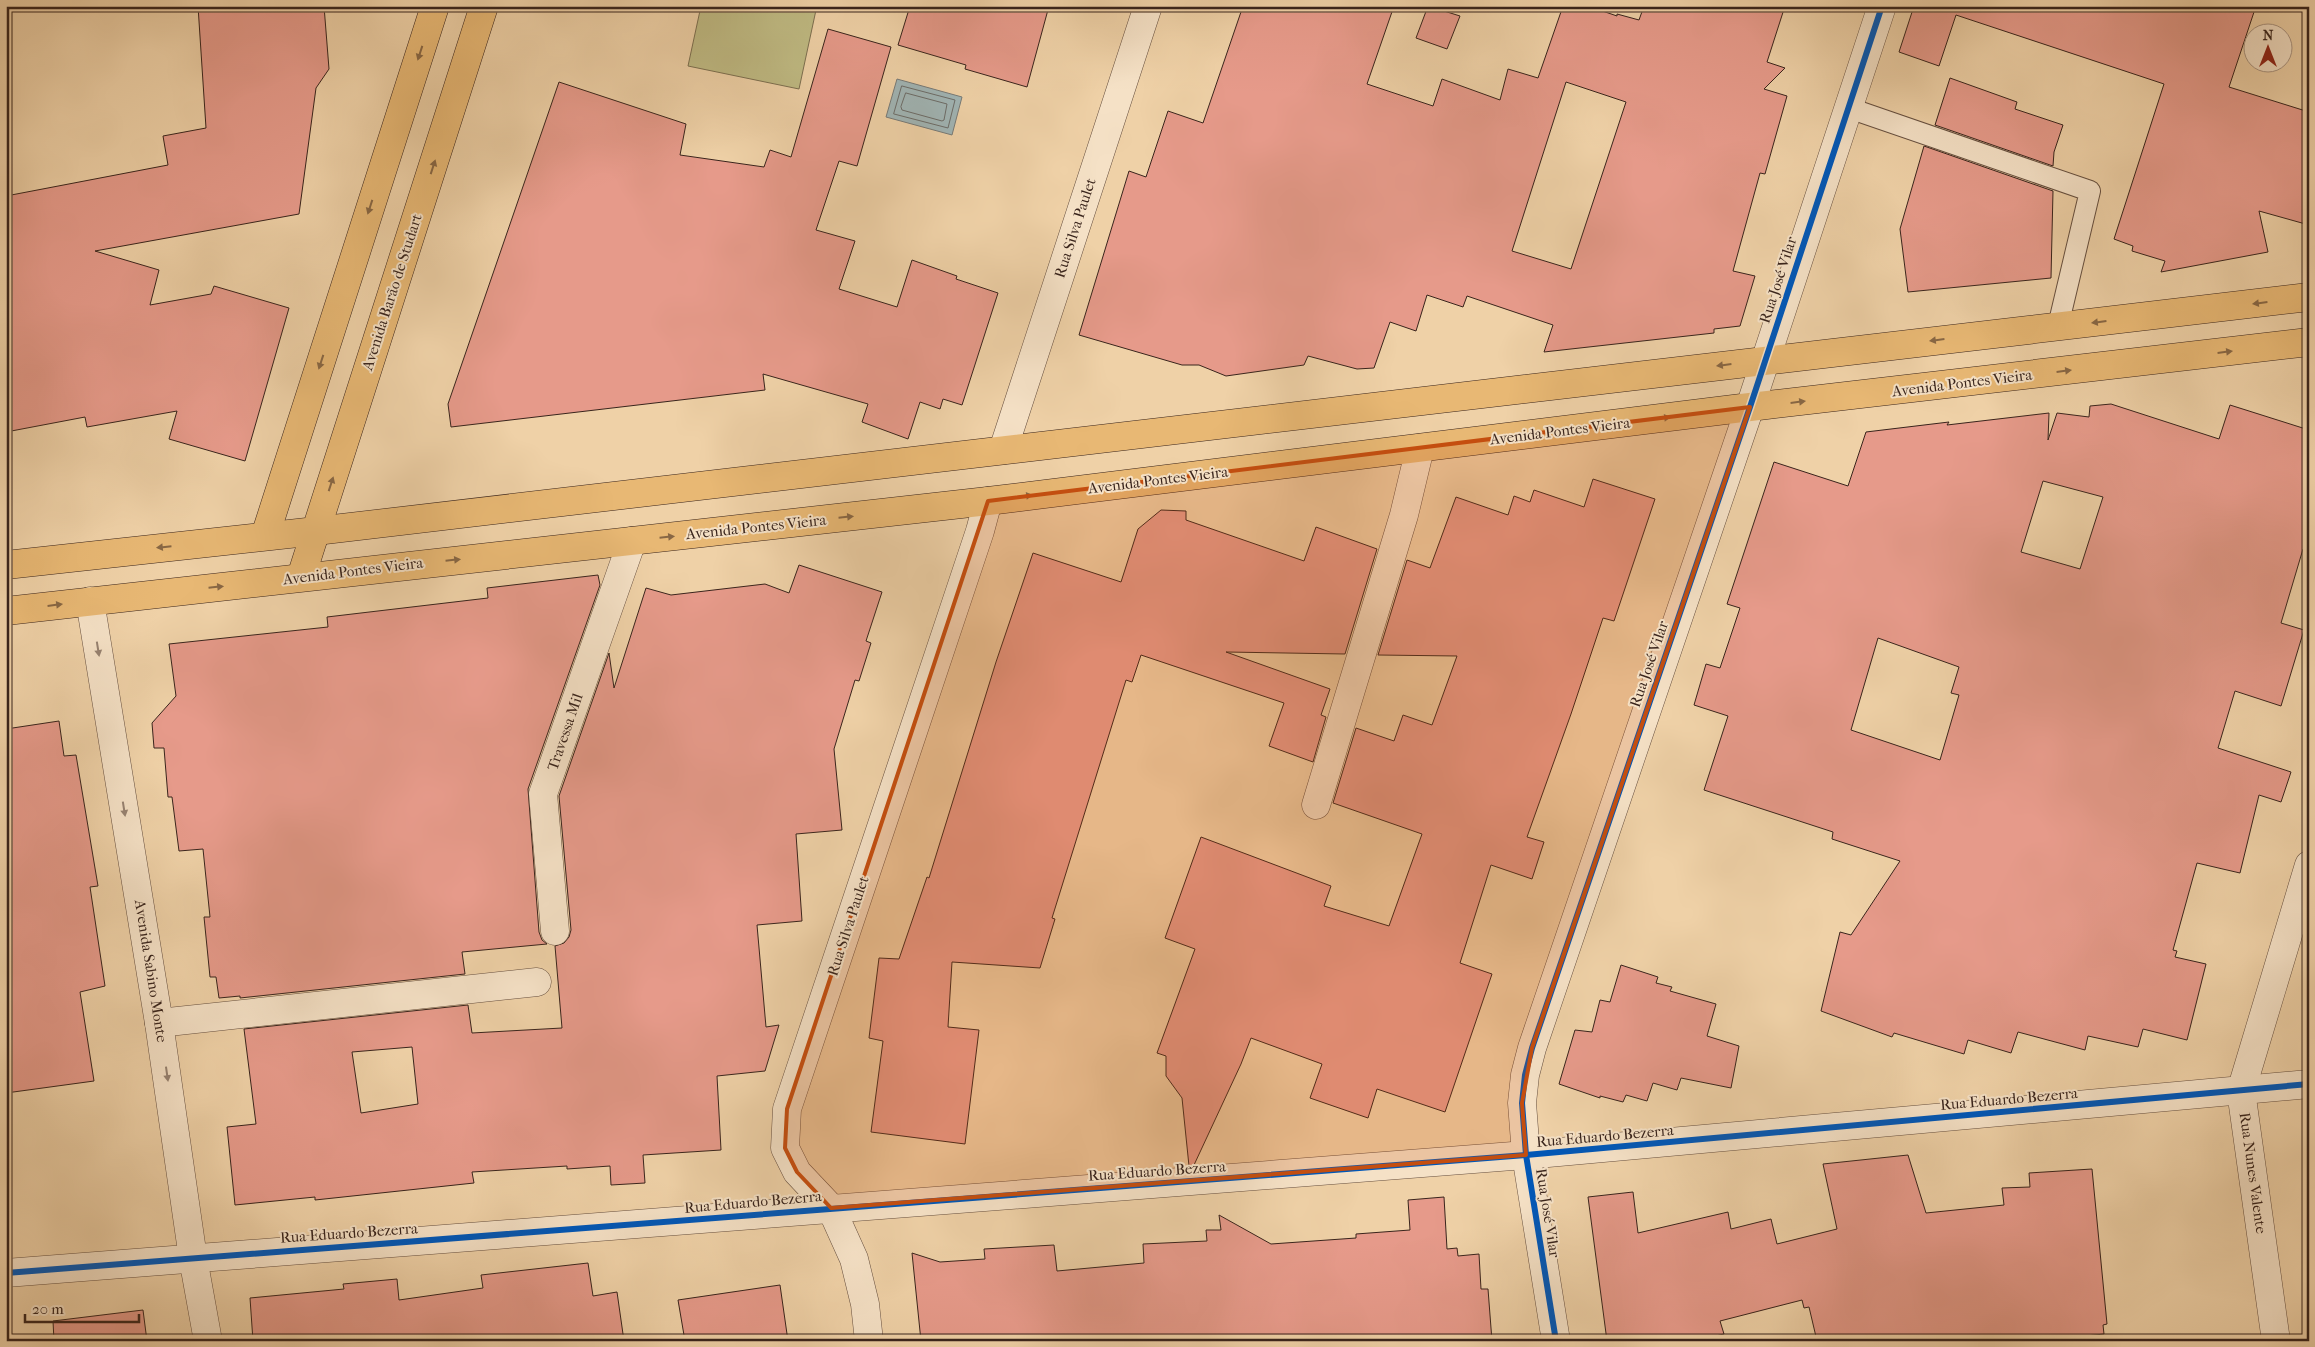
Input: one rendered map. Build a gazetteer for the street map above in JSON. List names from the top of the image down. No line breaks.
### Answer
{"streets":{"main road":["Avenida Barão de Studart","Avenida Pontes Vieira"],"street":["Rua Silva Paulet","Rua José Vilar","Travessa Mil","Avenida Sabino Monte","Rua Eduardo Bezerra","Rua Nunes Valente"]},"crossings":[["Rua Silva Paulet","Avenida Pontes Vieira"],["Rua Silva Paulet","Rua Eduardo Bezerra"],["Rua José Vilar","Avenida Pontes Vieira"],["Rua José Vilar","Rua Eduardo Bezerra"],["Avenida Barão de Studart","Avenida Pontes Vieira"],["Avenida Pontes Vieira","Travessa Mil"],["Avenida Pontes Vieira","Avenida Sabino Monte"],["Avenida Sabino Monte","Rua Eduardo Bezerra"],["Rua Eduardo Bezerra","Rua Nunes Valente"]],"one_way":["Avenida Sabino Monte"],"scale_bar":"20 m","north":"top"}
